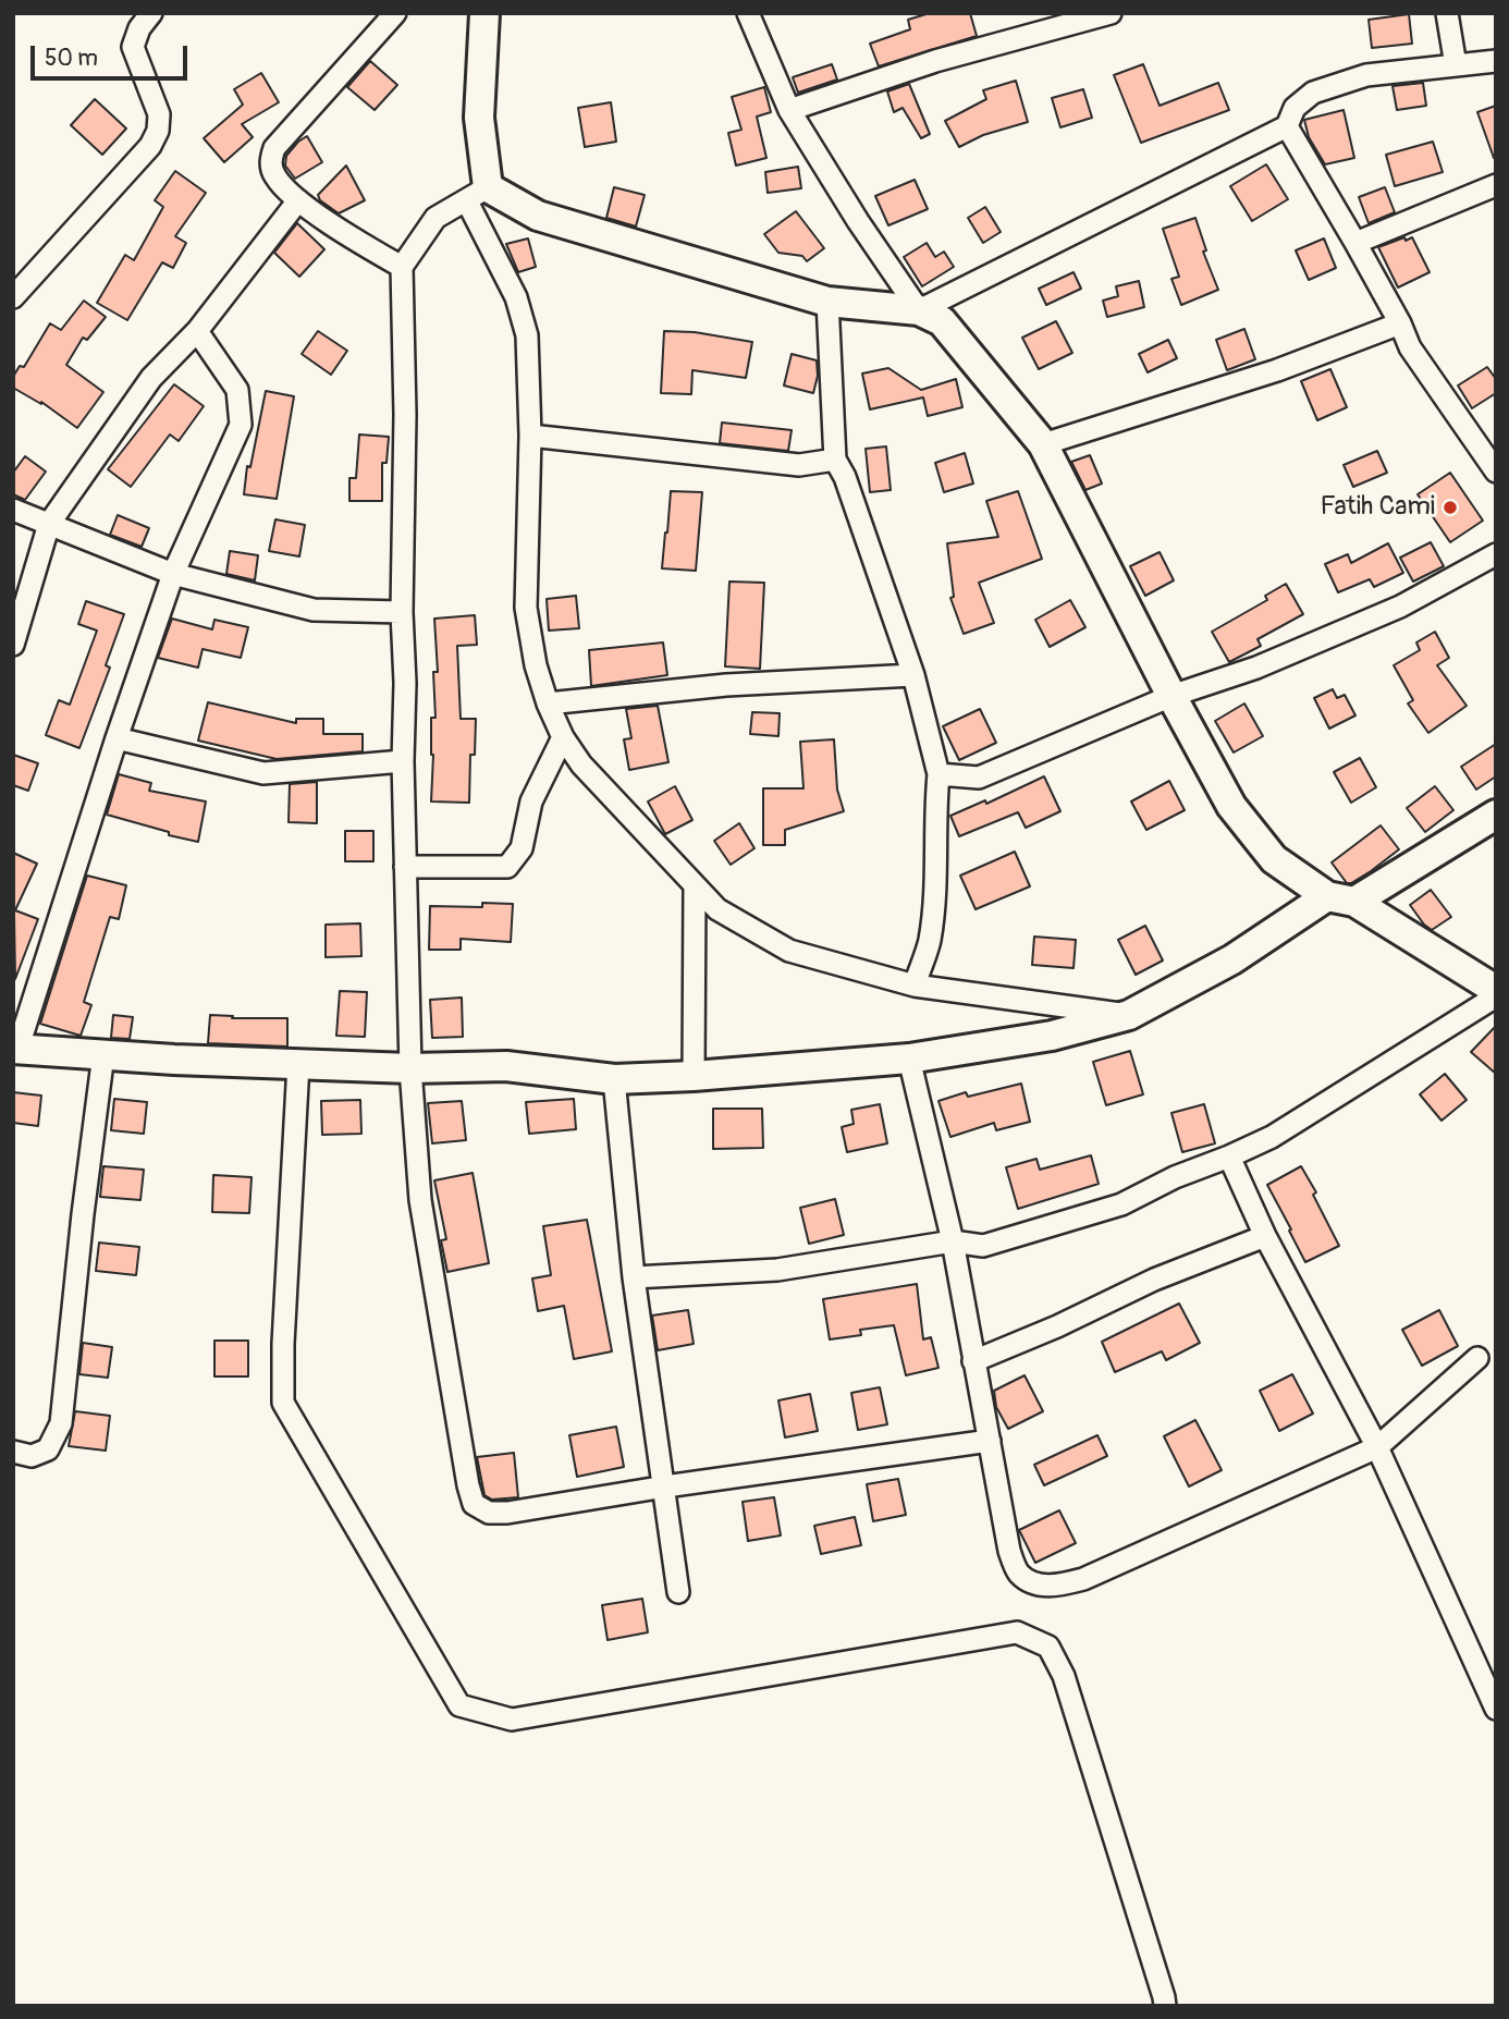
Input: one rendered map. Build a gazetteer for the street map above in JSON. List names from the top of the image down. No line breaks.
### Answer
{"places":["Fatih Cami"],"scale_bar":"50 m"}
